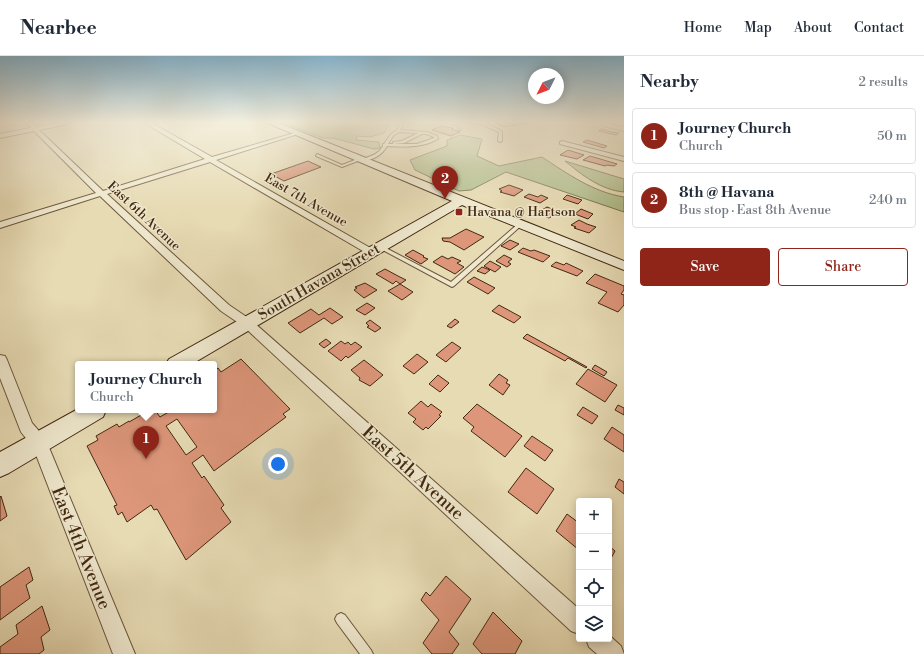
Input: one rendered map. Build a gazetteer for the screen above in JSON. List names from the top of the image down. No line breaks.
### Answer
{"streets":{"street":["East 7th Avenue","East 6th Avenue","South Havana Street","East 5th Avenue","East 4th Avenue"]},"crossings":[["East 7th Avenue","South Havana Street"],["East 6th Avenue","South Havana Street"],["East 6th Avenue","East 5th Avenue"],["South Havana Street","East 5th Avenue"]],"places":{"transit":["Havana @ Hartson"]},"north":"bottom left","page":{"header":"Nearbee","nav":["Home","Map","About","Contact"],"heading":["Nearby","2 results"],"list":[{"mark":"1","name":"Journey Church","note":"Church","value":"50 m"},{"mark":"2","name":"8th @ Havana","note":"Bus stop · East 8th Avenue","value":"240 m"}],"pins":["2","1"],"buttons":["Save","Share"],"popup":["Journey Church","Church"],"map_buttons":["+","−"]}}
